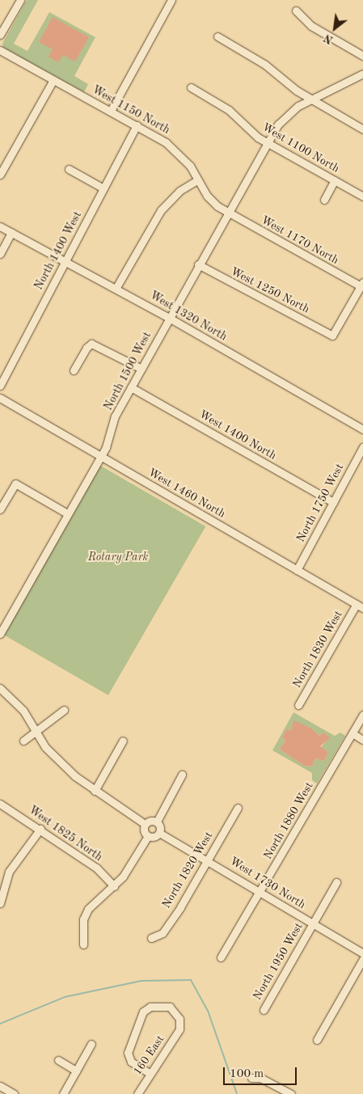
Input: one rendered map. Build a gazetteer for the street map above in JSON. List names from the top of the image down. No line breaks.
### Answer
{"streets":{"street":["West 1150 North","West 1100 North","West 1170 North","North 1400 West","West 1250 North","West 1320 North","North 1500 West","West 1400 North","West 1460 North","North 1750 West","North 1830 West","North 1880 West","West 1825 North","North 1820 West","West 1730 North","North 1950 West","160 East"]},"crossings":[["West 1150 North","West 1170 North"],["West 1150 North","North 1400 West"],["West 1150 North","North 1500 West"],["West 1100 North","North 1500 West"],["West 1170 North","West 1250 North"],["West 1170 North","North 1500 West"],["North 1400 West","West 1320 North"],["West 1250 North","North 1500 West"],["West 1320 North","North 1500 West"],["North 1500 West","West 1400 North"],["North 1500 West","West 1460 North"],["West 1400 North","North 1750 West"],["West 1460 North","North 1750 West"],["West 1460 North","North 1830 West"],["North 1880 West","West 1730 North"],["North 1820 West","West 1730 North"],["West 1730 North","North 1950 West"]],"parks":["Rotary Park"],"scale_bar":"100 m","north":"bottom left"}
